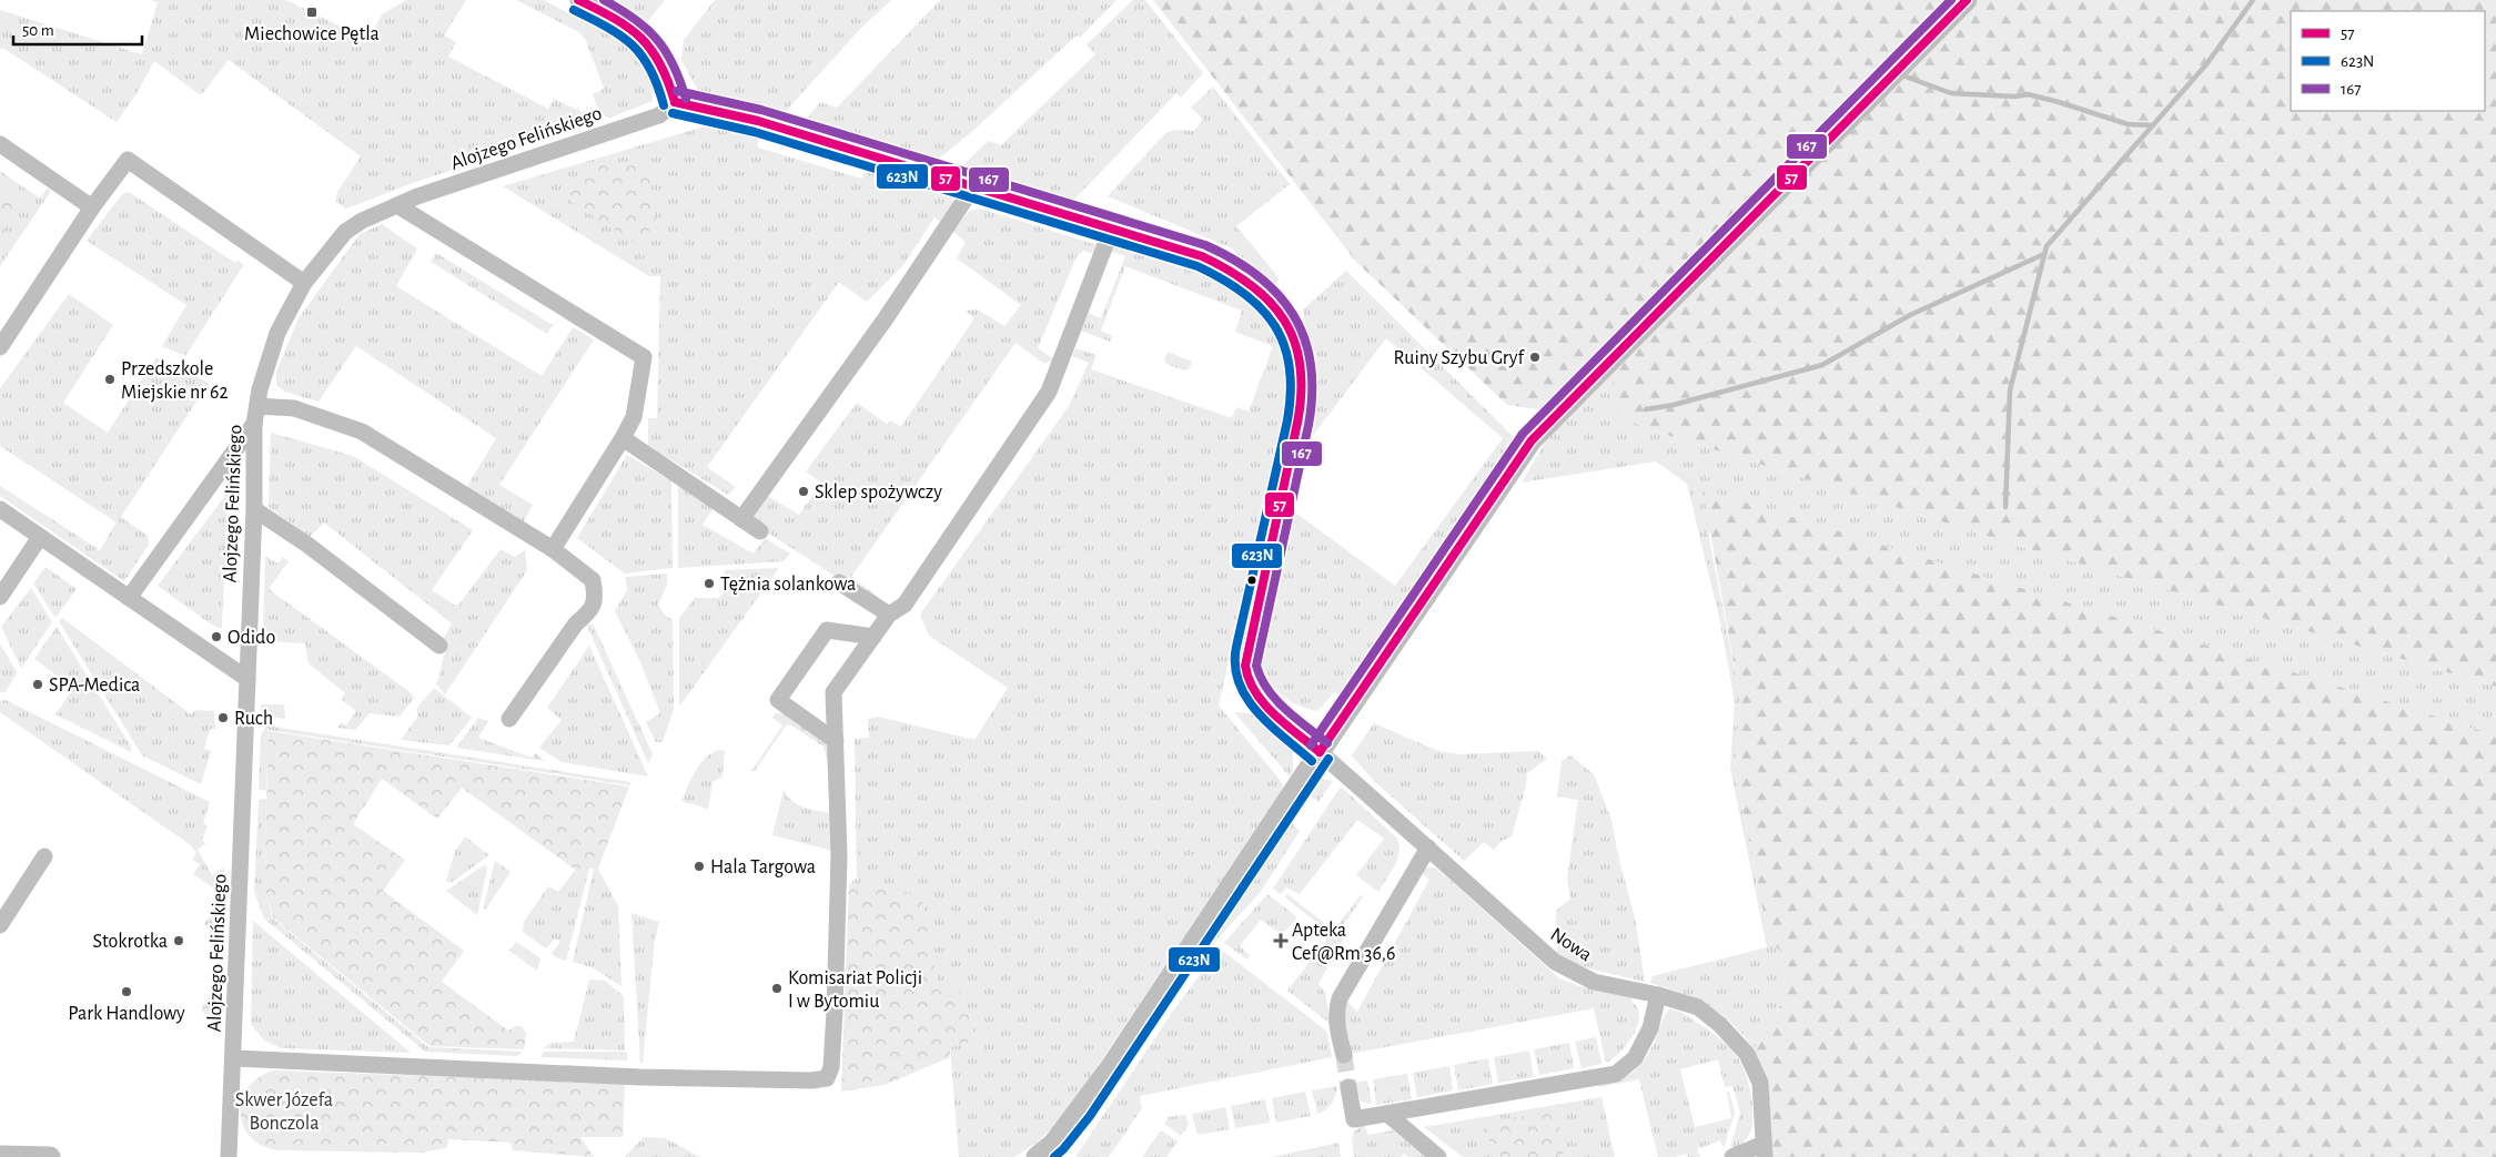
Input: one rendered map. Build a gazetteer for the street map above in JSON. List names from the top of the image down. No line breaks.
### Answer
{"streets":{"street":["Alojzego Felińskiego","Nowa"]},"parks":["Skwer Józefa Bonczola"],"places":{"transit":["Miechowice Pętla"],"other":["Ruiny Szybu Gryf","Przedszkole Miejskie nr 62","Sklep spożywczy","Tężnia solankowa","Odido","SPA-Medica","Ruch","Hala Targowa","Stokrotka","Komisariat Policji I w Bytomiu","Park Handlowy"],"health":["Apteka Cef@Rm 36,6"]},"lines":["transit line 57","transit line 167","transit line 623N"],"legend":["57","623N","167"],"scale_bar":"50 m"}
